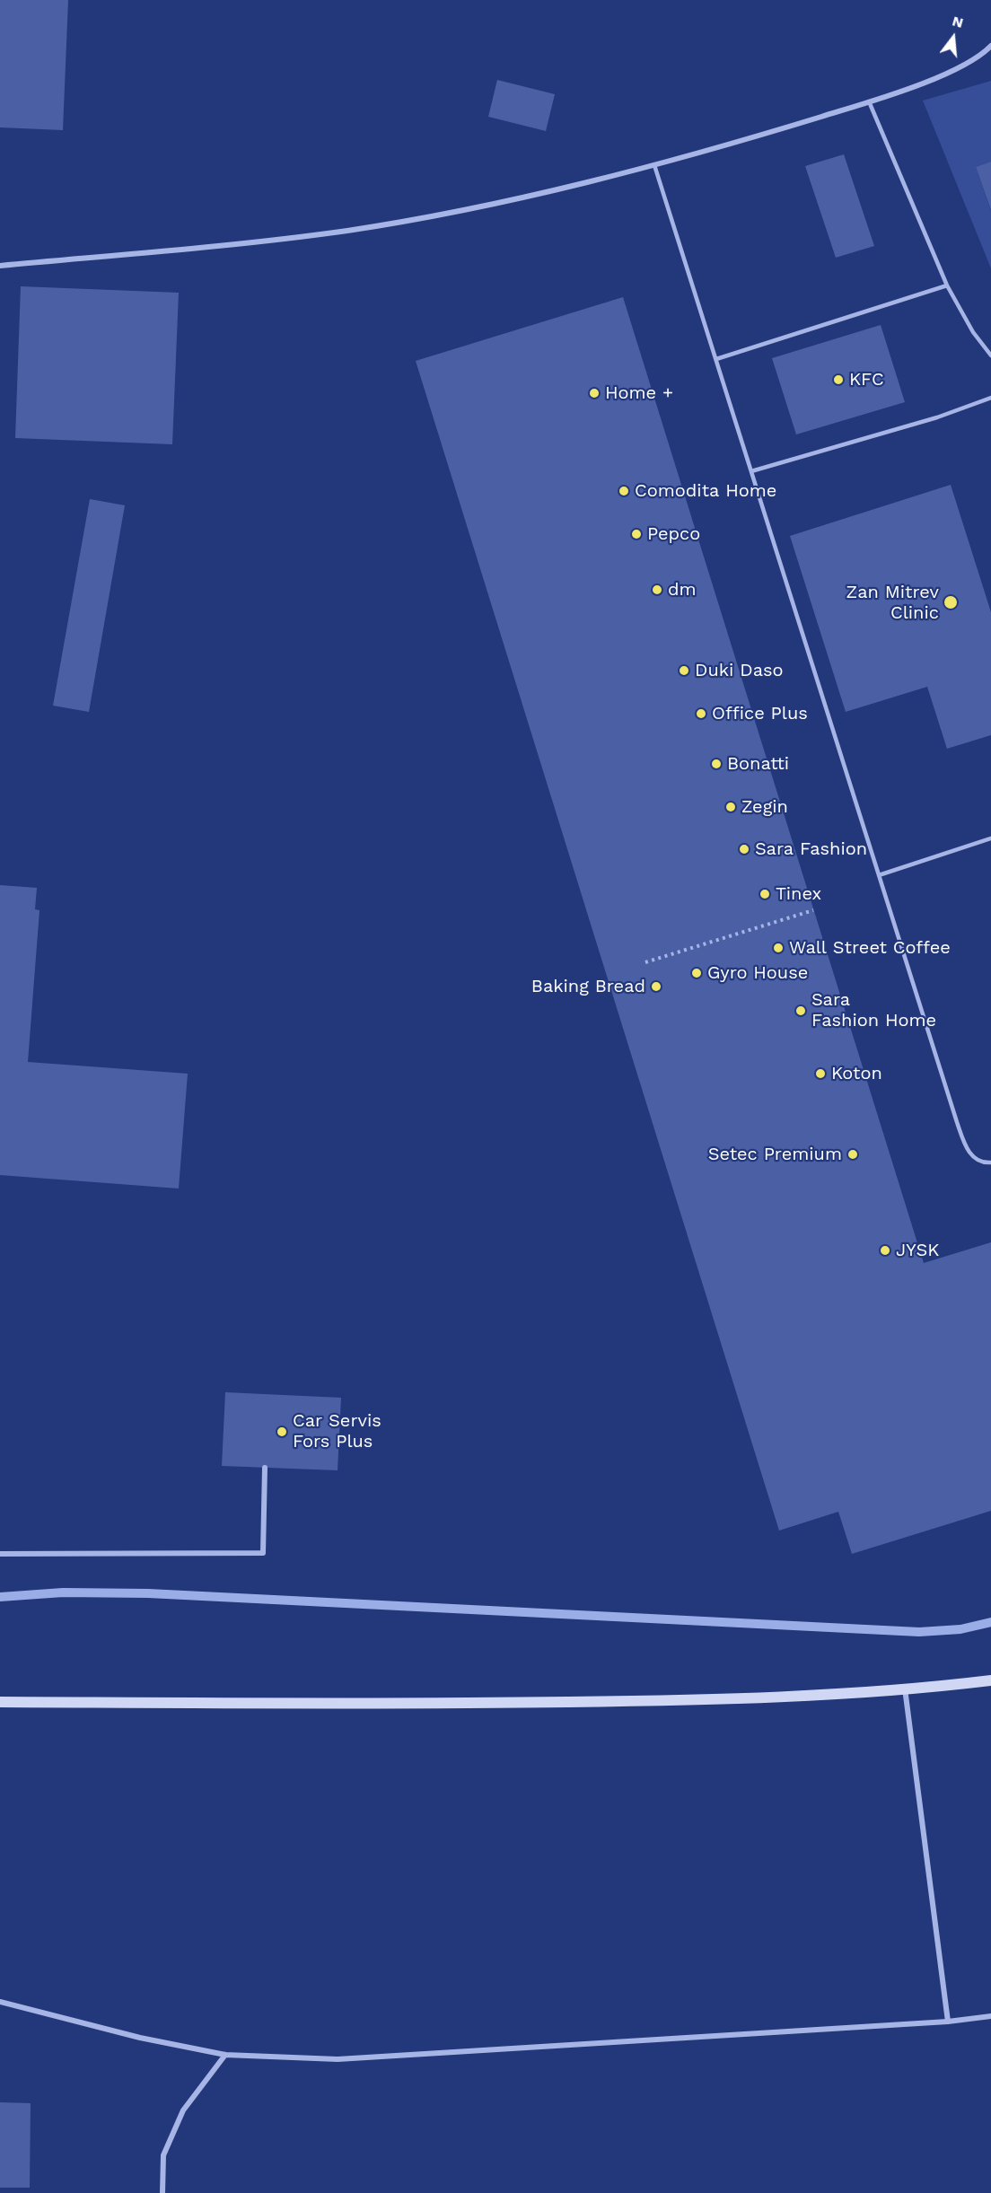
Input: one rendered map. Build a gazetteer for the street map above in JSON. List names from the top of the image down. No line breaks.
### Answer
{"places":["KFC","Home +","Comodita Home","Pepco","dm","Zan Mitrev Clinic","Duki Daso","Office Plus","Bonatti","Zegin","Sara Fashion","Tinex","Wall Street Coffee","Gyro House","Baking Bread","Sara Fashion Home","Koton","Setec Premium","JYSK","Car Servis Fors Plus"],"north":"top"}
